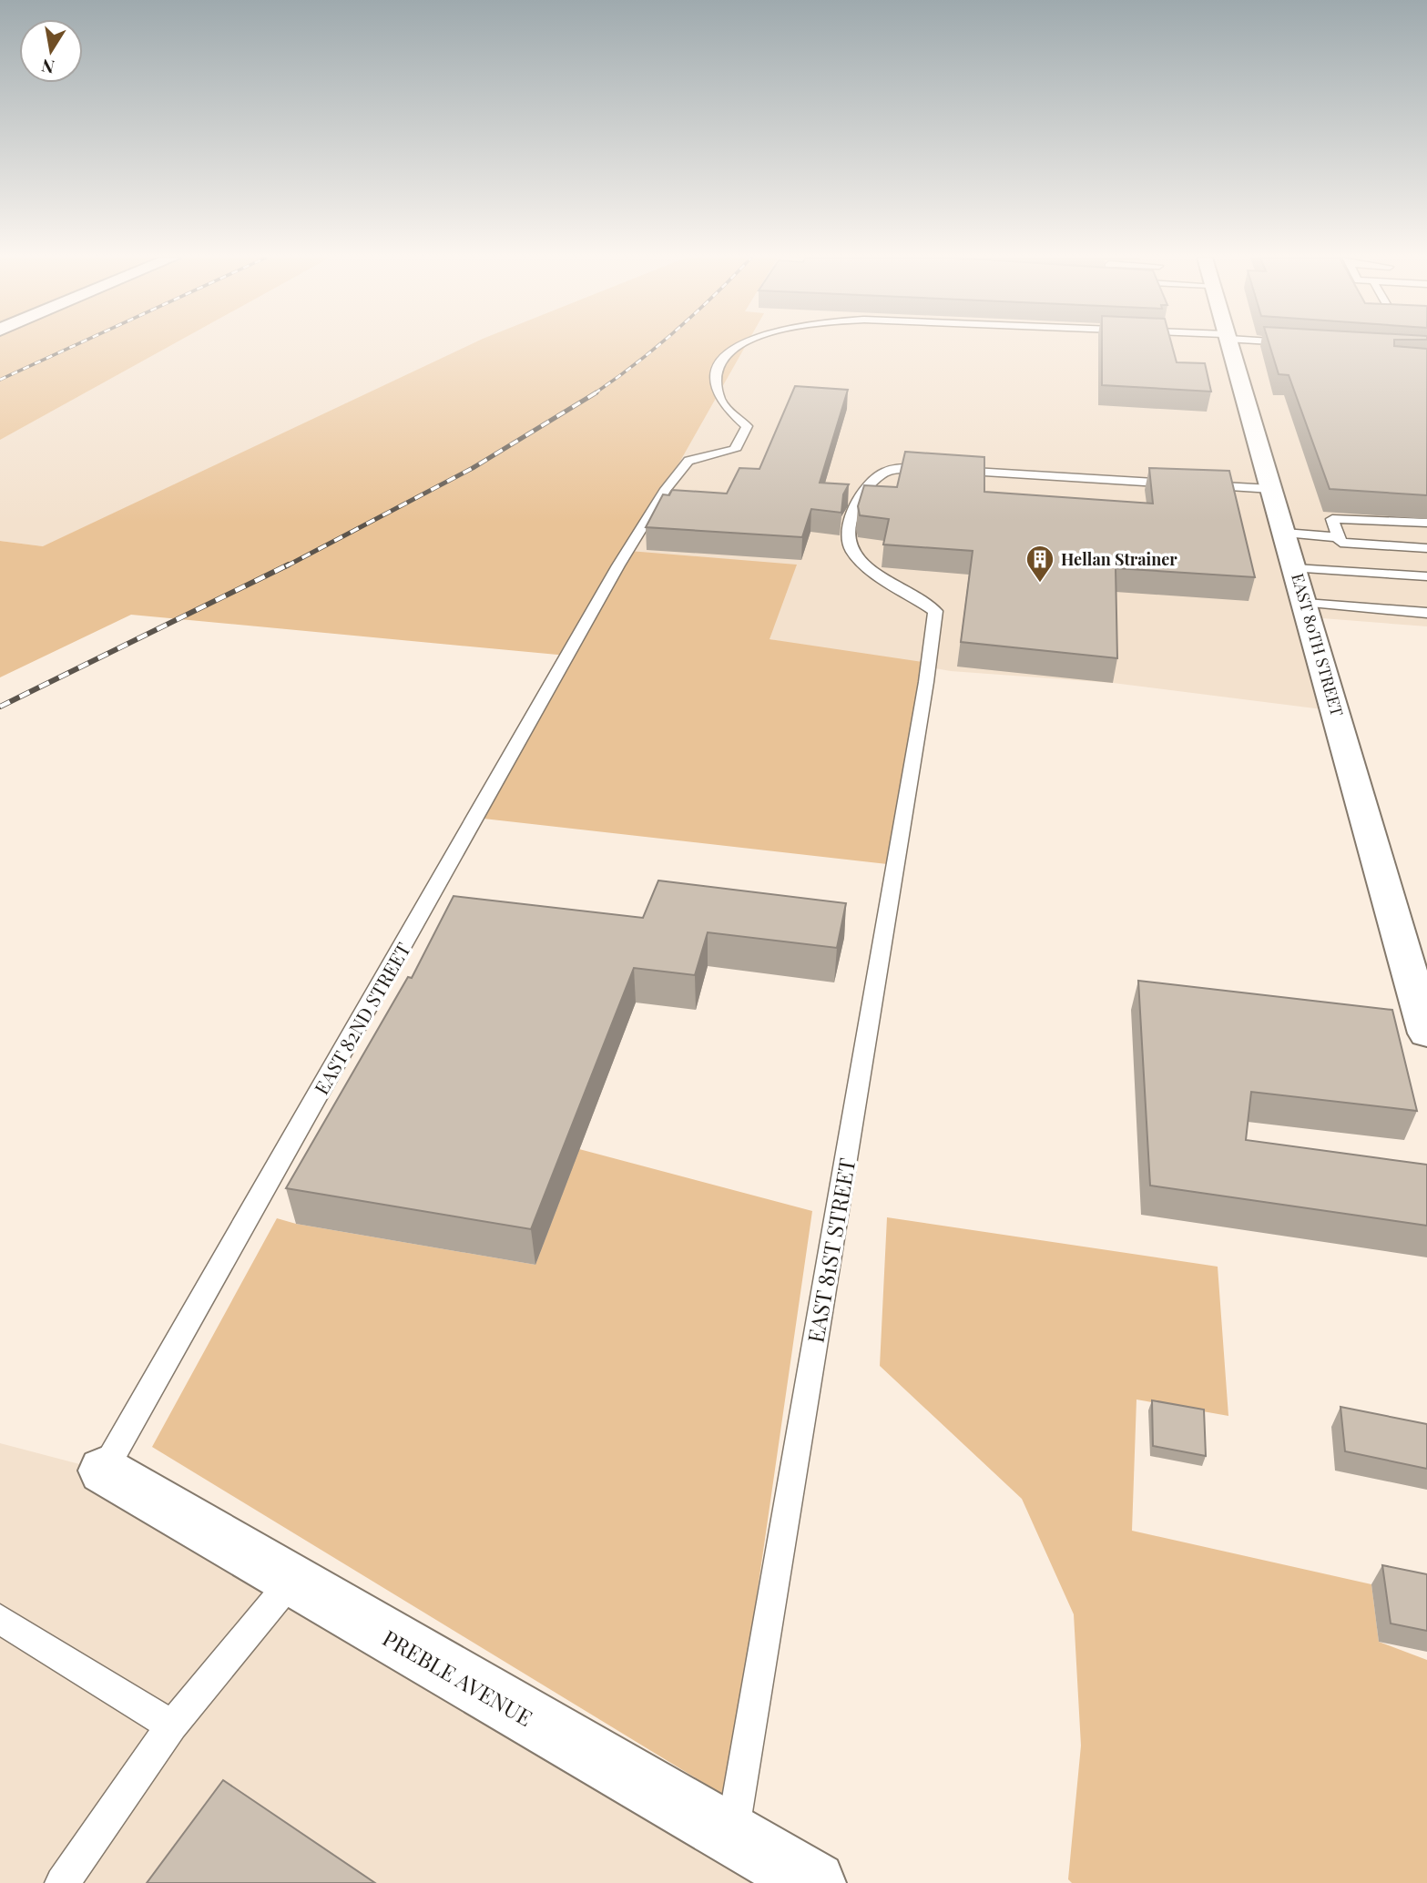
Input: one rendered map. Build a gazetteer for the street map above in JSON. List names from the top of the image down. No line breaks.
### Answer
{"streets":{"street":["EAST 80TH STREET","PREBLE AVENUE"],"lane":["EAST 82ND STREET","EAST 81ST STREET"]},"crossings":[["EAST 80TH STREET","EAST 81ST STREET"],["EAST 82ND STREET","PREBLE AVENUE"],["EAST 81ST STREET","PREBLE AVENUE"]],"places":{"building":["Hellan Strainer"]},"north":"bottom"}
